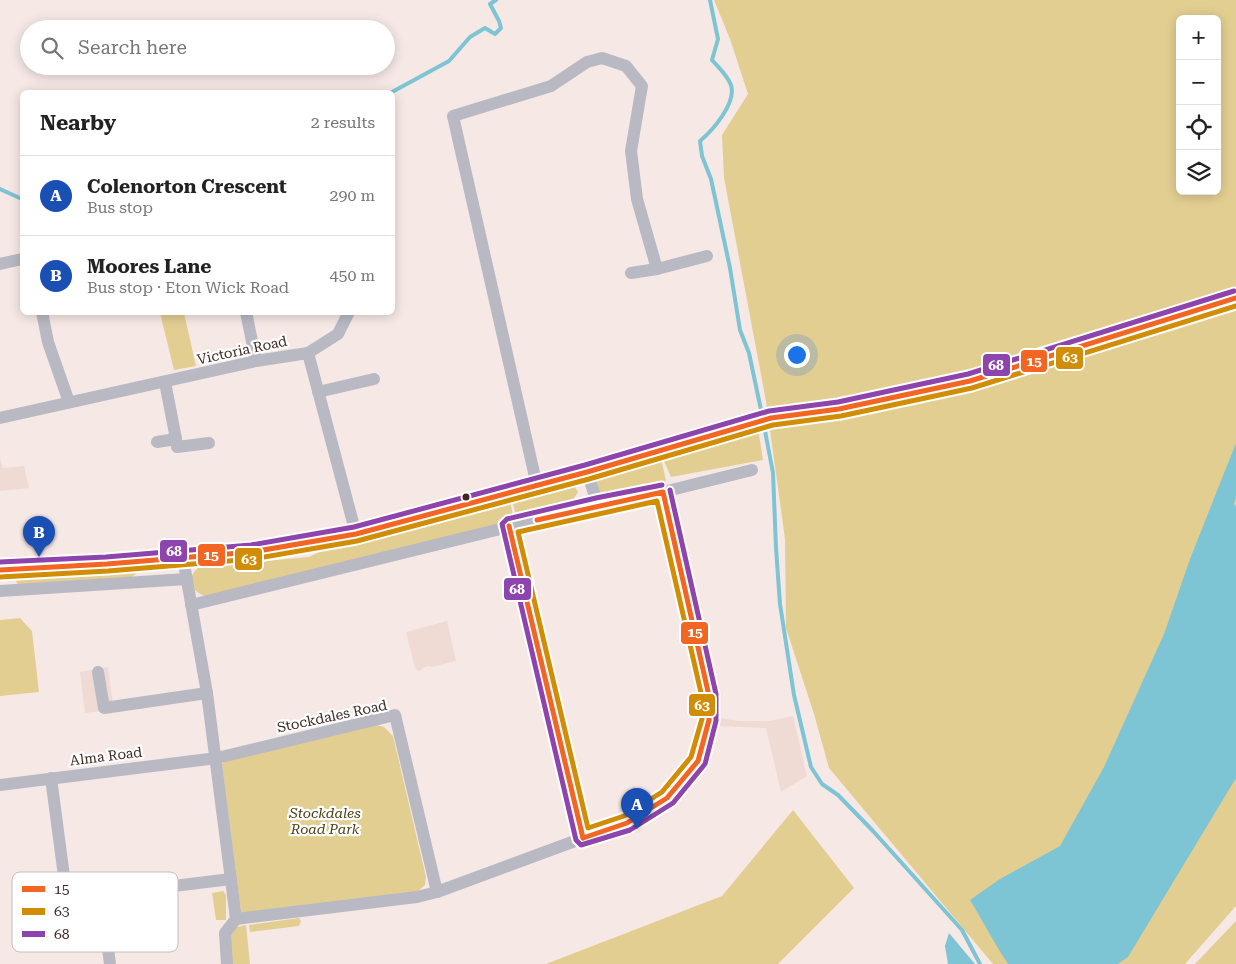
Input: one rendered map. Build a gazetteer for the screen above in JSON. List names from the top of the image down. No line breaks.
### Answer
{"streets":{"street":["Victoria Road","Stockdales Road","Alma Road"]},"crossings":[["Stockdales Road","Alma Road"]],"parks":["Stockdales Road Park"],"lines":["transit line 68","transit line 15","transit line 63"],"legend":["15","63","68"],"page":{"map_buttons":["+","−"],"search":"Search here","heading":["Nearby","2 results"],"list":[{"mark":"A","name":"Colenorton Crescent","note":"Bus stop","value":"290 m"},{"mark":"B","name":"Moores Lane","note":"Bus stop · Eton Wick Road","value":"450 m"}],"pins":["B","A"]}}
